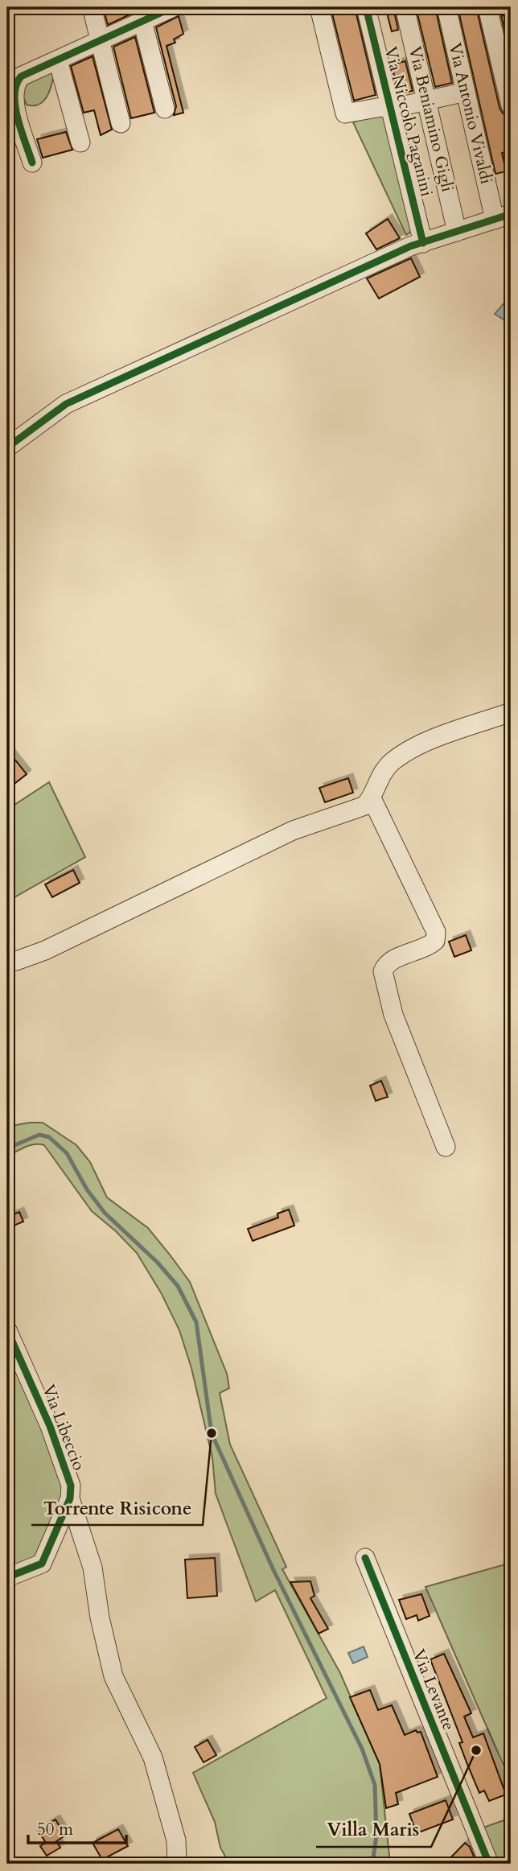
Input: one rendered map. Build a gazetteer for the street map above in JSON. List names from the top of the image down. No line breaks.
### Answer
{"streets":{"street":["Via Antonio Vivaldi","Via Beniamino Gigli","Via Niccolò Paganini","Via Libeccio","Via Levante"]},"places":["Torrente Risicone","Villa Maris"],"scale_bar":"50 m"}
